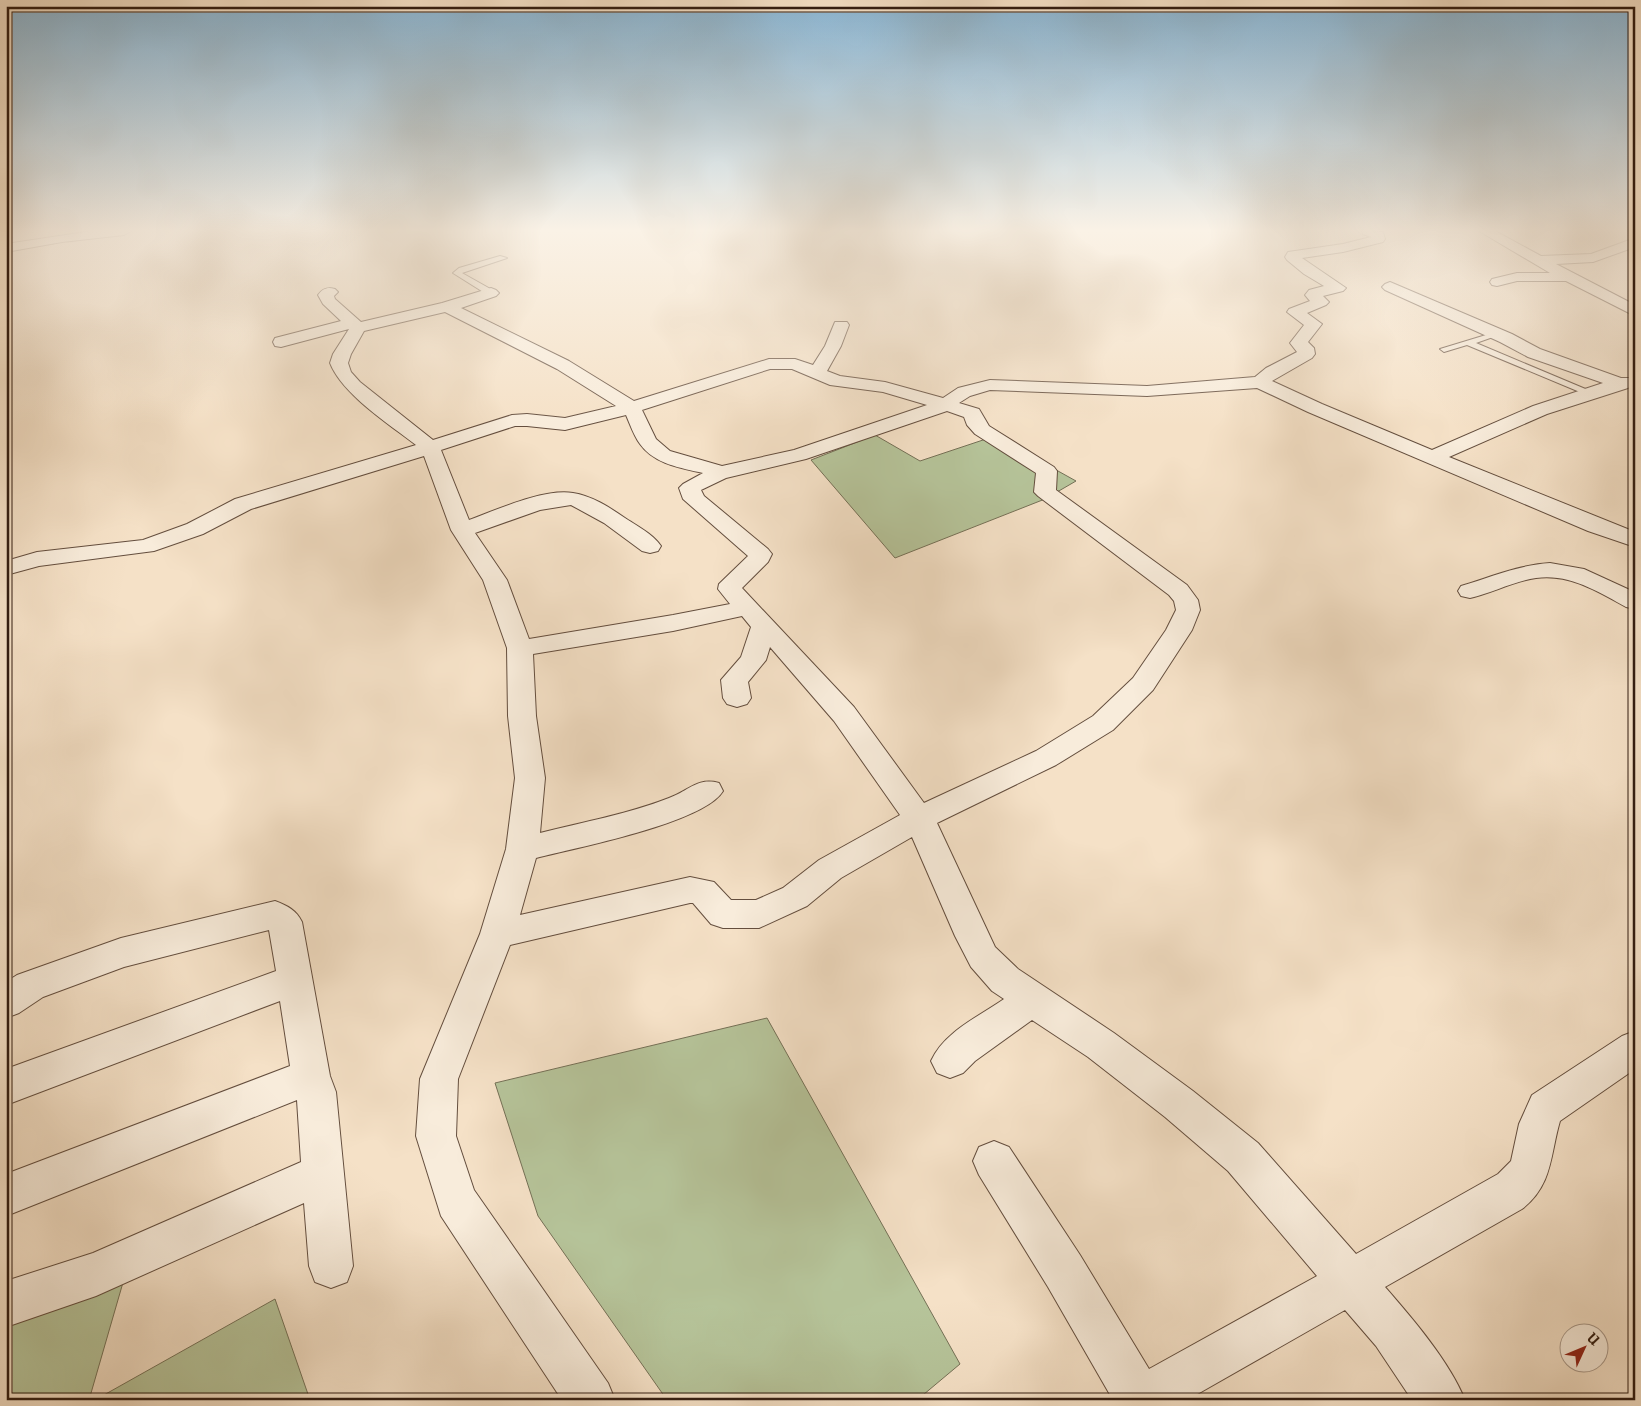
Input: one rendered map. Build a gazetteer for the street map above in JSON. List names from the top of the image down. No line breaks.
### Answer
{"north":"top right"}
